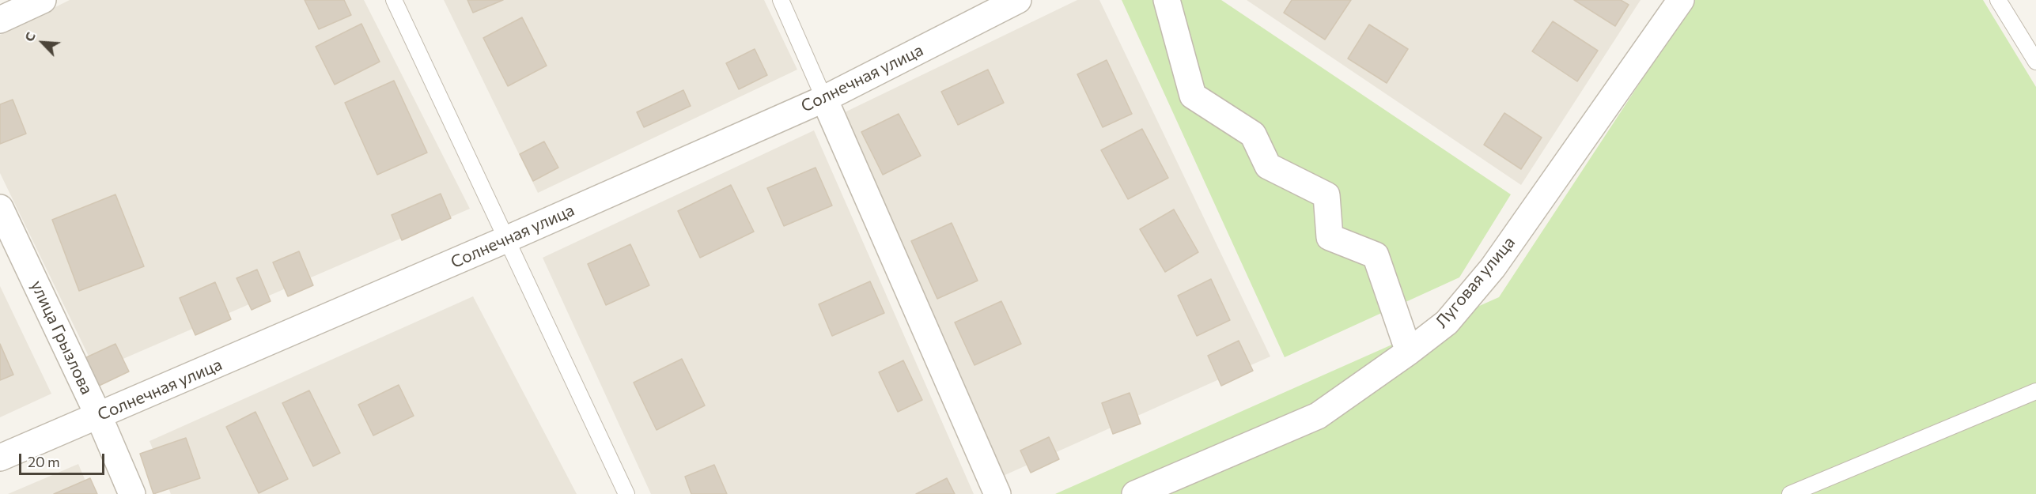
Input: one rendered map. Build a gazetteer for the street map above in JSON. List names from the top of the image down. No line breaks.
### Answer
{"streets":{"street":["Солнечная улица","Луговая улица","улица Грызлова"]},"crossings":[["Солнечная улица","улица Грызлова"]],"scale_bar":"20 m","north":"top left"}
